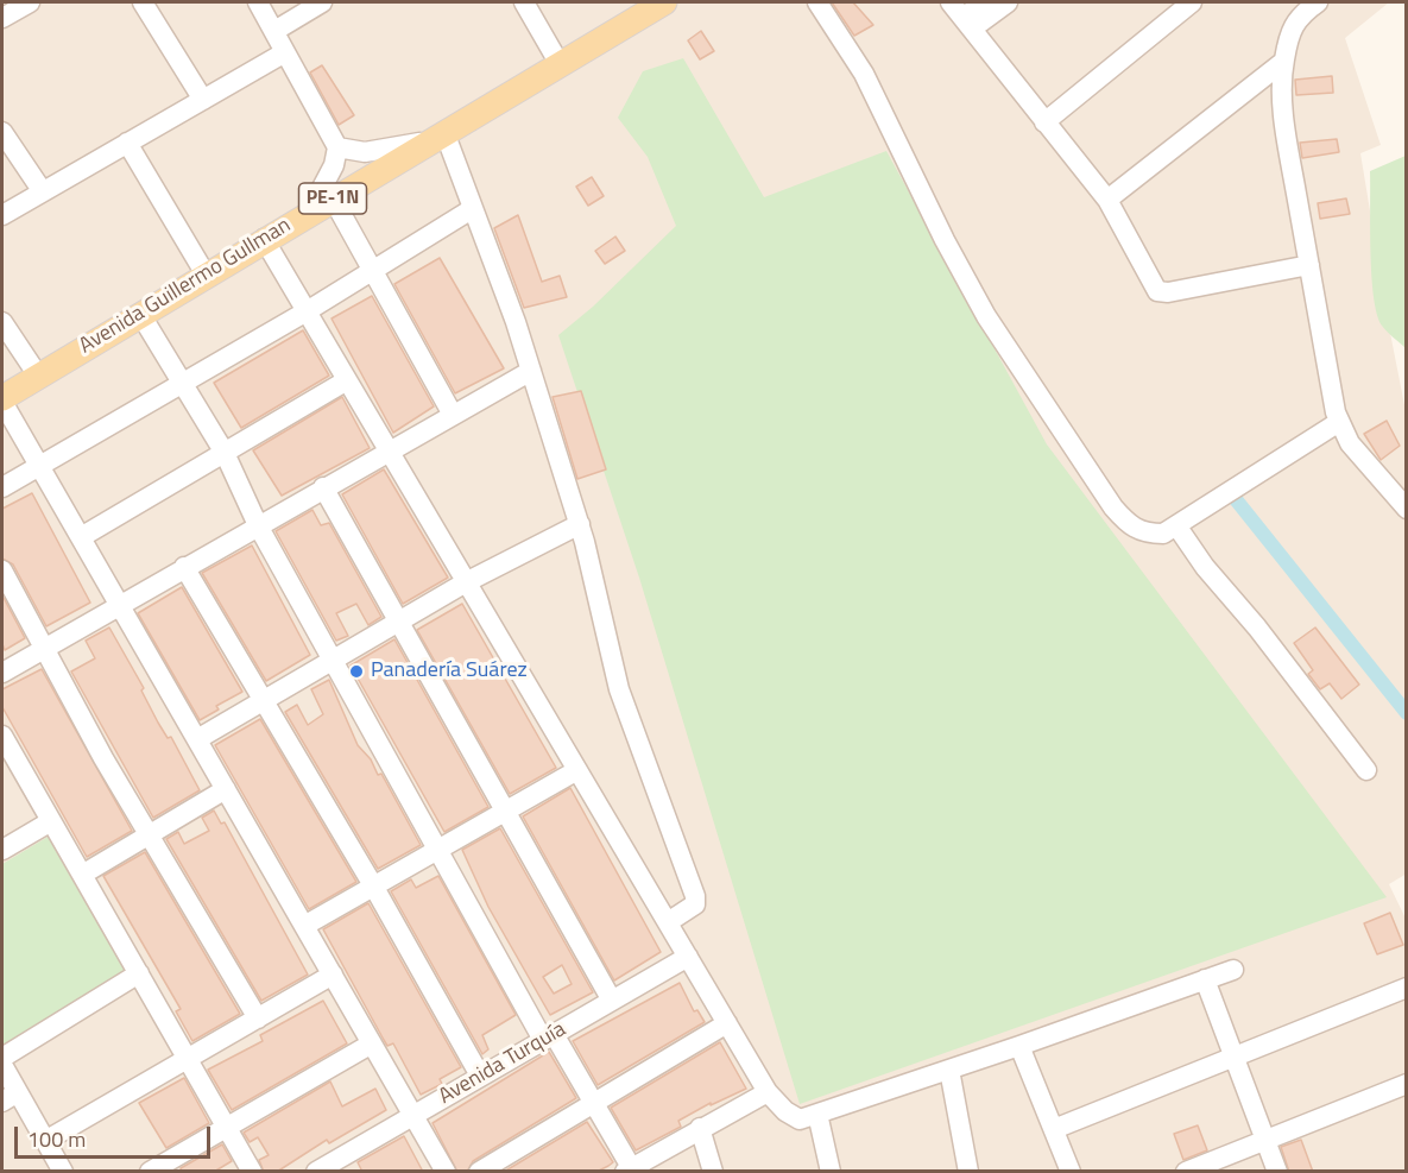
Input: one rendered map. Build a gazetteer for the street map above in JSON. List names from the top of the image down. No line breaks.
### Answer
{"streets":{"main road":["PE-1N","Avenida Guillermo Gullman"],"street":["Avenida Turquía"]},"places":["Panadería Suárez"],"scale_bar":"100 m"}
